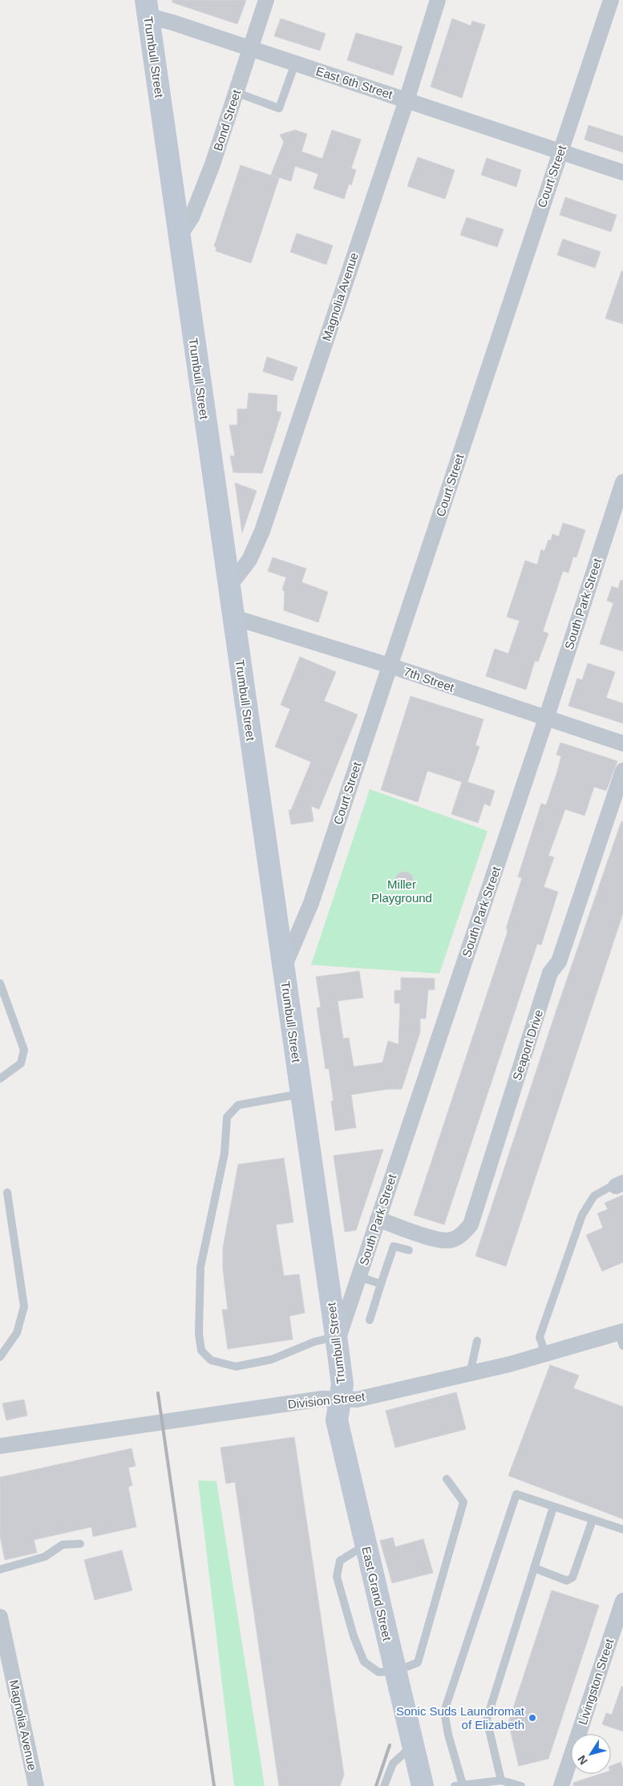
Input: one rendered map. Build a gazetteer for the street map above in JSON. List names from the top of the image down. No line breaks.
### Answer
{"streets":{"street":["Trumbull Street","East 6th Street","Bond Street","Court Street","Magnolia Avenue","South Park Street","7th Street","Seaport Drive","Division Street","East Grand Street","Livingston Street"]},"crossings":[["Trumbull Street","East 6th Street"],["Trumbull Street","Bond Street"],["Trumbull Street","Court Street"],["Trumbull Street","Magnolia Avenue"],["Trumbull Street","South Park Street"],["Trumbull Street","7th Street"],["Trumbull Street","Division Street"],["Trumbull Street","East Grand Street"],["East 6th Street","Bond Street"],["East 6th Street","Court Street"],["East 6th Street","Magnolia Avenue"],["Court Street","7th Street"],["South Park Street","7th Street"],["South Park Street","Seaport Drive"],["Division Street","East Grand Street"]],"parks":["Miller Playground"],"places":["Sonic Suds Laundromat of Elizabeth"],"north":"bottom left"}
